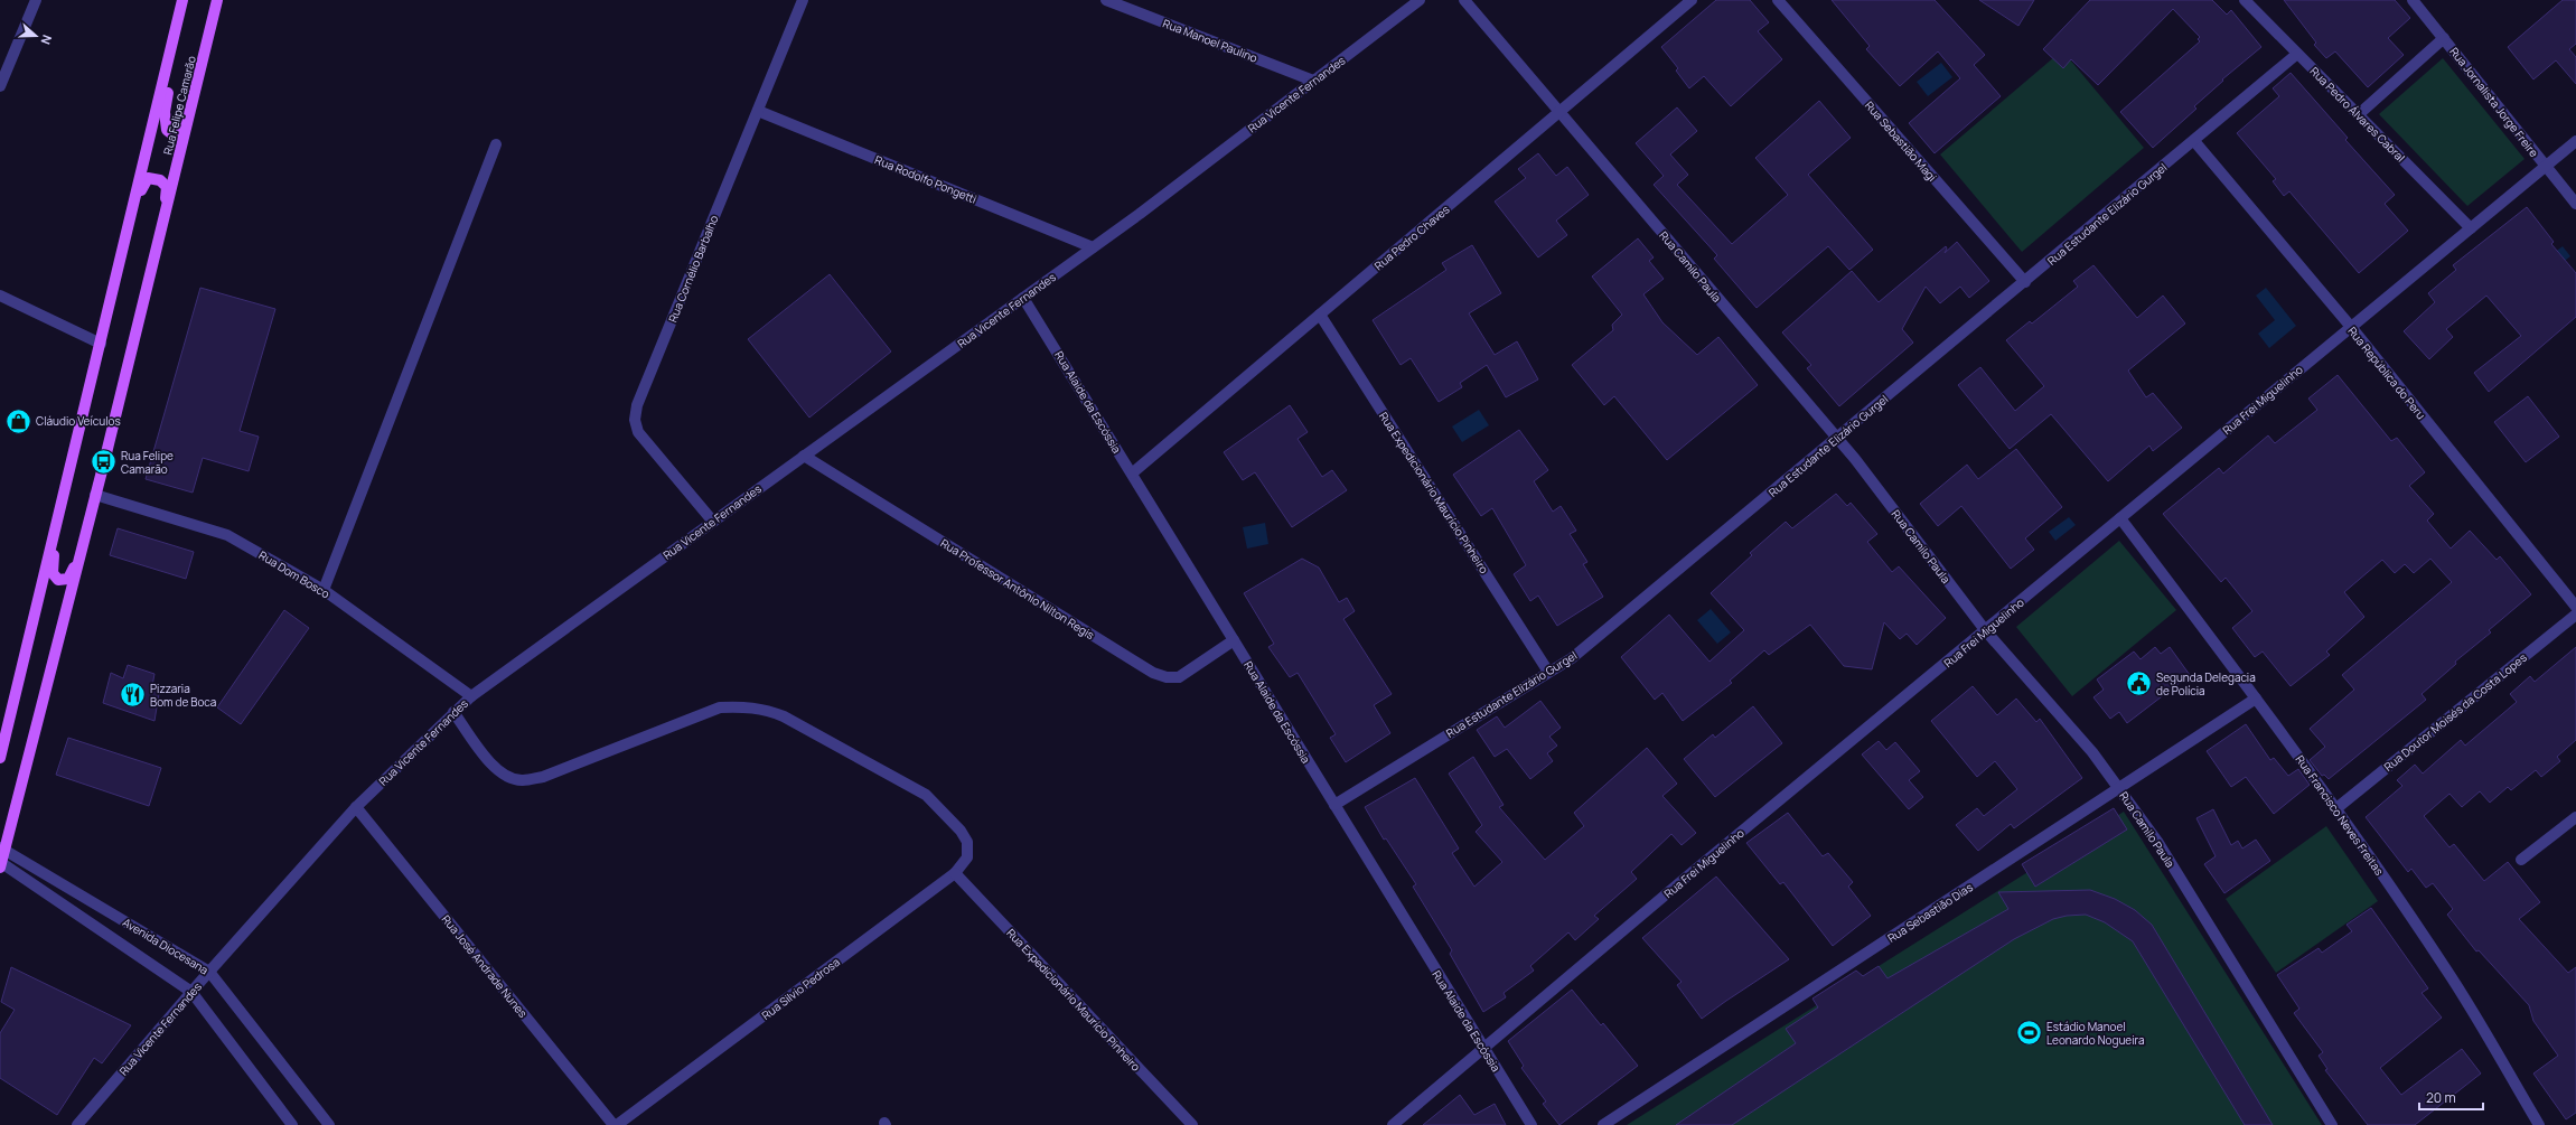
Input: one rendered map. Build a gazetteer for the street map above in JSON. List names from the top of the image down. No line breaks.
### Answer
{"streets":{"main road":["Rua Felipe Camarão"],"street":["Rua Manoel Paulino","Rua Vicente Fernandes","Rua Jornalista Jorge Freire","Rua Pedro Álvares Cabral","Rua Sebastião Magi","Rua Rodolfo Pongetti","Rua Estudante Elizário Gurgel","Rua Pedro Chaves","Rua Camilo Paula","Rua Cornélio Barbalho","Rua República do Peru","Rua Frei Miguelinho","Rua Alaide da Escóssia","Rua Expedicionário Maurício Pinheiro","Rua Dom Bosco","Rua Professor Antônio Nilton Regis","Rua Doutor Moisés da Costa Lopes","Rua Francisco Neves Freitas","Rua Sebastião Dias","Avenida Diocesana","Rua José Andrade Nunes","Rua Silvio Pedrosa"]},"crossings":[["Rua Manoel Paulino","Rua Vicente Fernandes"],["Rua Vicente Fernandes","Rua Rodolfo Pongetti"],["Rua Vicente Fernandes","Rua Cornélio Barbalho"],["Rua Vicente Fernandes","Rua Alaide da Escóssia"],["Rua Vicente Fernandes","Rua Dom Bosco"],["Rua Vicente Fernandes","Rua Professor Antônio Nilton Regis"],["Rua Vicente Fernandes","Avenida Diocesana"],["Rua Vicente Fernandes","Rua José Andrade Nunes"],["Rua Vicente Fernandes","Rua Silvio Pedrosa"],["Rua Jornalista Jorge Freire","Rua Frei Miguelinho"],["Rua Felipe Camarão","Rua Dom Bosco"],["Rua Felipe Camarão","Avenida Diocesana"],["Rua Pedro Álvares Cabral","Rua Estudante Elizário Gurgel"],["Rua Pedro Álvares Cabral","Rua Frei Miguelinho"],["Rua Sebastião Magi","Rua Estudante Elizário Gurgel"],["Rua Rodolfo Pongetti","Rua Cornélio Barbalho"],["Rua Estudante Elizário Gurgel","Rua Camilo Paula"],["Rua Estudante Elizário Gurgel","Rua República do Peru"],["Rua Estudante Elizário Gurgel","Rua Alaide da Escóssia"],["Rua Estudante Elizário Gurgel","Rua Expedicionário Maurício Pinheiro"],["Rua Pedro Chaves","Rua Camilo Paula"],["Rua Pedro Chaves","Rua Alaide da Escóssia"],["Rua Pedro Chaves","Rua Expedicionário Maurício Pinheiro"],["Rua Camilo Paula","Rua Frei Miguelinho"],["Rua Camilo Paula","Rua Sebastião Dias"],["Rua República do Peru","Rua Frei Miguelinho"],["Rua Frei Miguelinho","Rua Alaide da Escóssia"],["Rua Frei Miguelinho","Rua Francisco Neves Freitas"],["Rua Alaide da Escóssia","Rua Professor Antônio Nilton Regis"],["Rua Expedicionário Maurício Pinheiro","Rua Silvio Pedrosa"],["Rua Doutor Moisés da Costa Lopes","Rua Francisco Neves Freitas"],["Rua Francisco Neves Freitas","Rua Sebastião Dias"]],"places":{"shop":["Cláudio Veículos"],"bus stop":["Rua Felipe Camarão"],"public building":["Segunda Delegacia de Polícia"],"restaurant":["Pizzaria Bom de Boca"],"sports":["Estádio Manoel Leonardo Nogueira"]},"scale_bar":"20 m","north":"right"}
